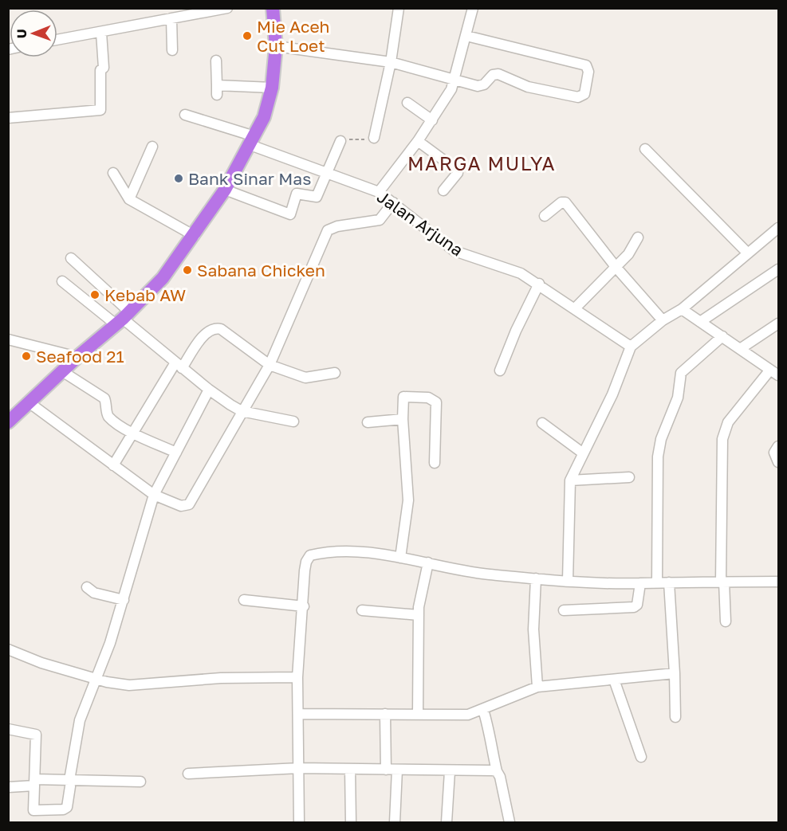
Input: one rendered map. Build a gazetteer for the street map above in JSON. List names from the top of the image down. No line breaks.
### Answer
{"streets":{"street":["Jalan Arjuna"]},"districts":["MARGA MULYA"],"places":["Mie Aceh Cut Loet","Bank Sinar Mas","Sabana Chicken","Kebab AW","Seafood 21"],"north":"left"}
